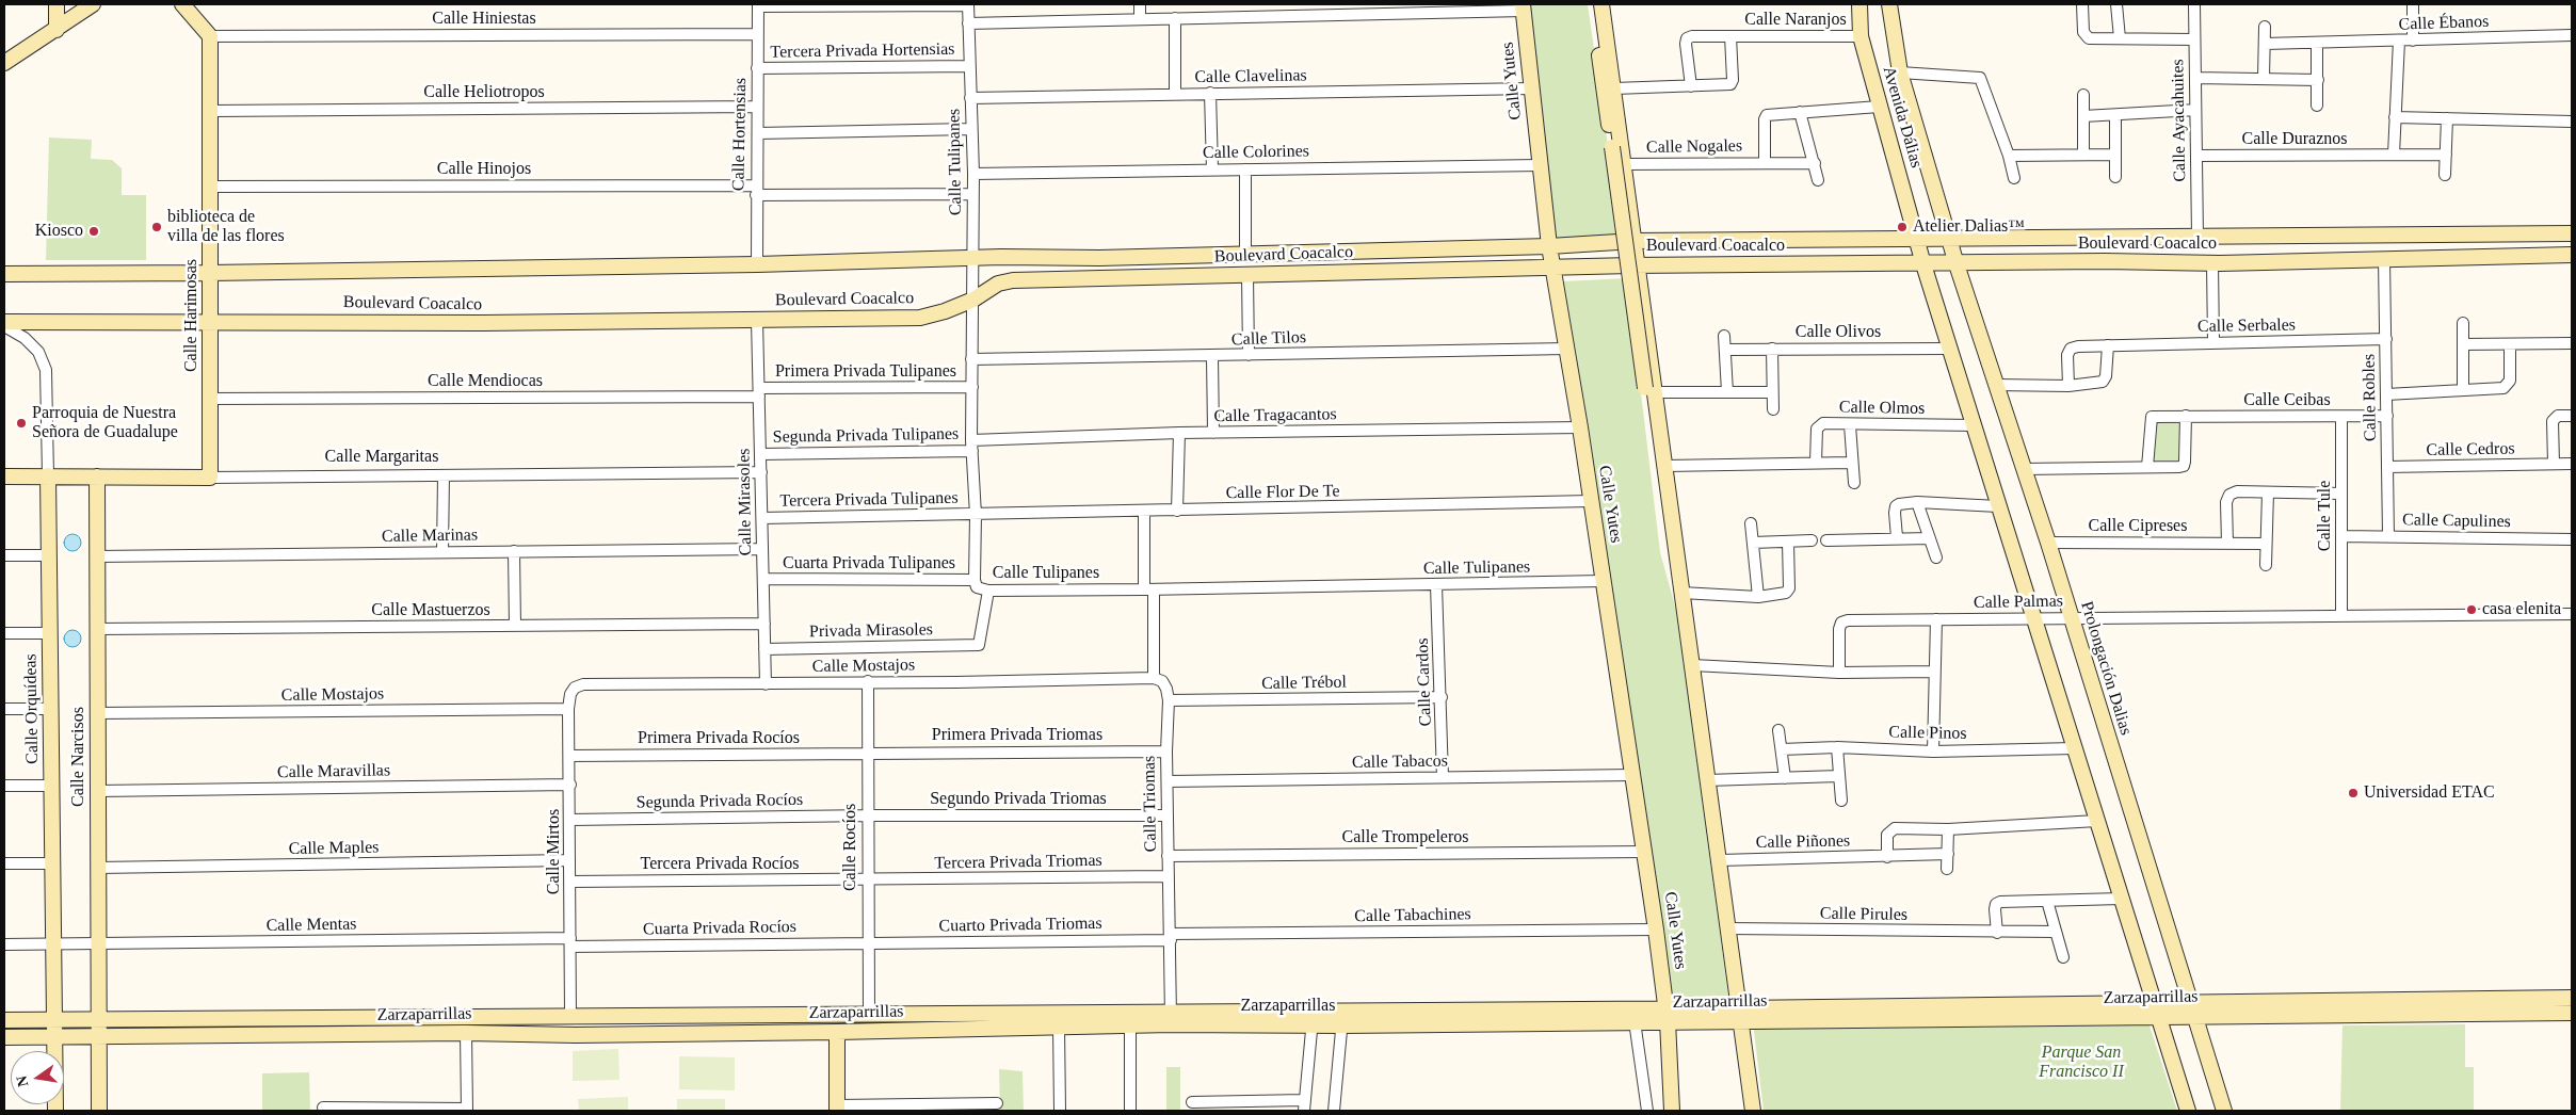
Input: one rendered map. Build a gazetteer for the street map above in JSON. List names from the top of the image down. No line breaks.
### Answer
{"streets":{"main road":["Calle Yutes","Avenida Dálias","Boulevard Coacalco","Calle Harimosas","Calle Margaritas","Prolongación Dalias","Calle Orquídeas","Calle Narcisos","Zarzaparrillas"],"street":["Calle Hiniestas","Calle Naranjos","Calle Ébanos","Tercera Privada Hortensias","Calle Clavelinas","Calle Heliotropos","Calle Ayacahuites","Calle Hortensias","Calle Duraznos","Calle Nogales","Calle Colorines","Calle Tulipanes","Calle Hinojos","Calle Serbales","Calle Olivos","Calle Tilos","Primera Privada Tulipanes","Calle Mendiocas","Calle Robles","Calle Ceibas","Calle Olmos","Calle Tragacantos","Segunda Privada Tulipanes","Calle Cedros","Calle Flor De Te","Tercera Privada Tulipanes","Calle Mirasoles","Calle Tule","Calle Capulines","Calle Cipreses","Calle Marinas","Cuarta Privada Tulipanes","Calle Palmas","Calle Mastuerzos","Privada Mirasoles","Calle Mostajos","Calle Cardos","Calle Trébol","Calle Pinos","Primera Privada Triomas","Primera Privada Rocíos","Calle Tabacos","Calle Maravillas","Segundo Privada Triomas","Segunda Privada Rocíos","Calle Triomas","Calle Trompeleros","Calle Piñones","Calle Rocíos","Calle Maples","Calle Mirtos","Tercera Privada Triomas","Tercera Privada Rocíos","Calle Pirules","Calle Tabachines","Calle Mentas","Cuarto Privada Triomas","Cuarta Privada Rocíos"]},"crossings":[["Calle Hiniestas","Calle Hortensias"],["Calle Hiniestas","Calle Harimosas"],["Calle Naranjos","Avenida Dálias"],["Tercera Privada Hortensias","Calle Hortensias"],["Tercera Privada Hortensias","Calle Tulipanes"],["Calle Clavelinas","Calle Yutes"],["Calle Clavelinas","Calle Tulipanes"],["Calle Yutes","Calle Colorines"],["Calle Yutes","Calle Tulipanes"],["Calle Yutes","Boulevard Coacalco"],["Calle Yutes","Calle Tilos"],["Calle Yutes","Calle Tragacantos"],["Calle Yutes","Calle Flor De Te"],["Calle Yutes","Calle Tabacos"],["Calle Yutes","Calle Trompeleros"],["Calle Yutes","Calle Tabachines"],["Calle Yutes","Zarzaparrillas"],["Calle Heliotropos","Calle Hortensias"],["Calle Heliotropos","Calle Harimosas"],["Avenida Dálias","Calle Nogales"],["Avenida Dálias","Boulevard Coacalco"],["Avenida Dálias","Prolongación Dalias"],["Calle Ayacahuites","Calle Duraznos"],["Calle Ayacahuites","Boulevard Coacalco"],["Calle Hortensias","Calle Hinojos"],["Calle Hortensias","Boulevard Coacalco"],["Calle Colorines","Calle Tulipanes"],["Calle Tulipanes","Calle Hinojos"],["Calle Tulipanes","Boulevard Coacalco"],["Calle Tulipanes","Calle Tilos"],["Calle Tulipanes","Primera Privada Tulipanes"],["Calle Tulipanes","Calle Tragacantos"],["Calle Tulipanes","Segunda Privada Tulipanes"],["Calle Tulipanes","Calle Flor De Te"],["Calle Tulipanes","Tercera Privada Tulipanes"],["Calle Tulipanes","Cuarta Privada Tulipanes"],["Calle Tulipanes","Privada Mirasoles"],["Calle Tulipanes","Calle Cardos"],["Calle Hinojos","Calle Harimosas"],["Boulevard Coacalco","Calle Harimosas"],["Boulevard Coacalco","Calle Robles"],["Boulevard Coacalco","Calle Mirasoles"],["Boulevard Coacalco","Prolongación Dalias"],["Boulevard Coacalco","Calle Orquídeas"],["Calle Harimosas","Calle Mendiocas"],["Calle Harimosas","Calle Margaritas"],["Calle Serbales","Calle Robles"],["Primera Privada Tulipanes","Calle Mendiocas"],["Primera Privada Tulipanes","Calle Mirasoles"],["Calle Mendiocas","Calle Mirasoles"],["Calle Robles","Calle Ceibas"],["Calle Robles","Calle Cedros"],["Calle Robles","Calle Capulines"],["Calle Ceibas","Calle Tule"],["Calle Tragacantos","Segunda Privada Tulipanes"],["Segunda Privada Tulipanes","Calle Mirasoles"],["Calle Margaritas","Calle Mirasoles"],["Calle Margaritas","Calle Orquídeas"],["Calle Margaritas","Calle Narcisos"],["Calle Flor De Te","Tercera Privada Tulipanes"],["Tercera Privada Tulipanes","Calle Mirasoles"],["Calle Mirasoles","Calle Marinas"],["Calle Mirasoles","Cuarta Privada Tulipanes"],["Calle Mirasoles","Calle Mastuerzos"],["Calle Mirasoles","Privada Mirasoles"],["Calle Mirasoles","Calle Mostajos"],["Calle Tule","Calle Capulines"],["Calle Tule","Calle Palmas"],["Calle Cipreses","Prolongación Dalias"],["Calle Marinas","Calle Narcisos"],["Calle Palmas","Prolongación Dalias"],["Calle Mastuerzos","Calle Narcisos"],["Calle Mostajos","Calle Narcisos"],["Calle Mostajos","Calle Rocíos"],["Calle Mostajos","Calle Mirtos"],["Prolongación Dalias","Zarzaparrillas"],["Calle Cardos","Calle Trébol"],["Calle Cardos","Calle Tabacos"],["Calle Trébol","Calle Triomas"],["Calle Orquídeas","Calle Mentas"],["Calle Orquídeas","Zarzaparrillas"],["Primera Privada Triomas","Primera Privada Rocíos"],["Primera Privada Triomas","Calle Triomas"],["Primera Privada Triomas","Calle Rocíos"],["Primera Privada Rocíos","Calle Rocíos"],["Primera Privada Rocíos","Calle Mirtos"],["Calle Narcisos","Calle Maravillas"],["Calle Narcisos","Calle Maples"],["Calle Narcisos","Calle Mentas"],["Calle Narcisos","Zarzaparrillas"],["Calle Tabacos","Calle Triomas"],["Calle Maravillas","Calle Mirtos"],["Segundo Privada Triomas","Segunda Privada Rocíos"],["Segundo Privada Triomas","Calle Triomas"],["Segundo Privada Triomas","Calle Rocíos"],["Segunda Privada Rocíos","Calle Rocíos"],["Segunda Privada Rocíos","Calle Mirtos"],["Calle Triomas","Calle Trompeleros"],["Calle Triomas","Tercera Privada Triomas"],["Calle Triomas","Calle Tabachines"],["Calle Triomas","Cuarto Privada Triomas"],["Calle Triomas","Zarzaparrillas"],["Calle Rocíos","Tercera Privada Triomas"],["Calle Rocíos","Tercera Privada Rocíos"],["Calle Rocíos","Cuarto Privada Triomas"],["Calle Rocíos","Cuarta Privada Rocíos"],["Calle Rocíos","Zarzaparrillas"],["Calle Maples","Calle Mirtos"],["Calle Mirtos","Tercera Privada Rocíos"],["Calle Mirtos","Calle Mentas"],["Calle Mirtos","Cuarta Privada Rocíos"],["Calle Mirtos","Zarzaparrillas"],["Tercera Privada Triomas","Tercera Privada Rocíos"],["Calle Tabachines","Cuarto Privada Triomas"],["Calle Mentas","Cuarta Privada Rocíos"],["Cuarto Privada Triomas","Cuarta Privada Rocíos"]],"parks":["Parque San Francisco II"],"places":["biblioteca de villa de las flores","Atelier Dalias™","Kiosco","Parroquia de Nuestra Señora de Guadalupe","casa elenita","Universidad ETAC"],"north":"left"}
